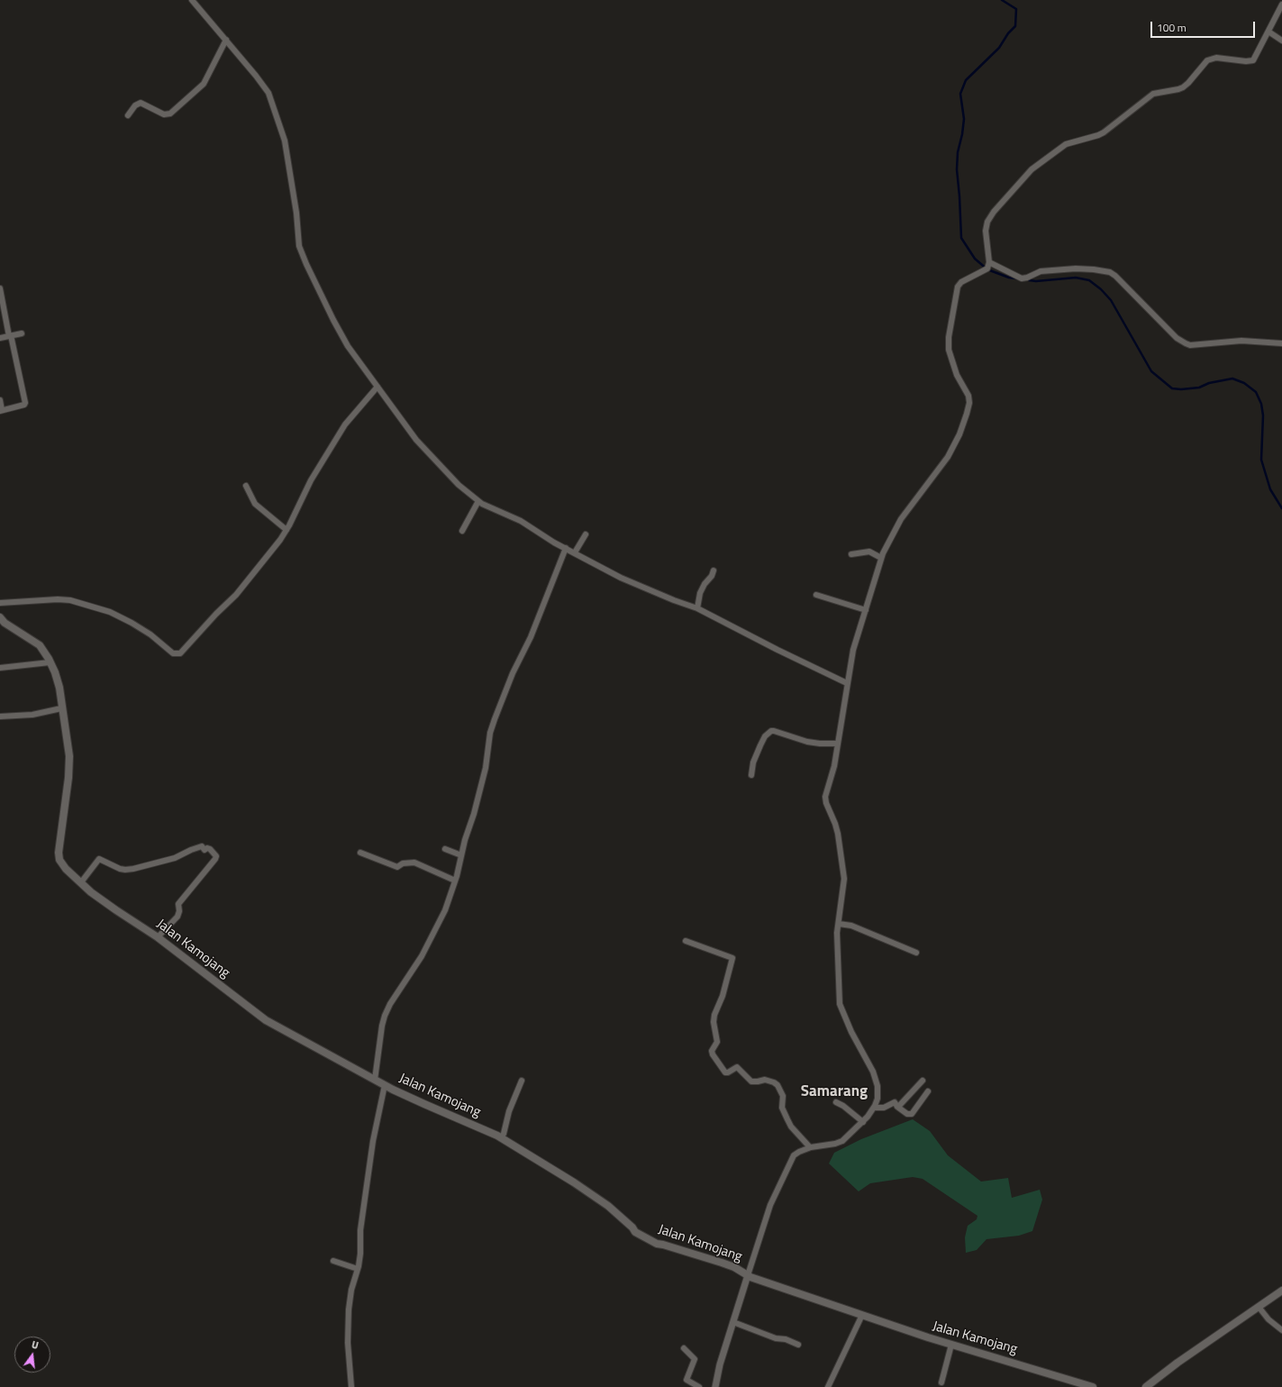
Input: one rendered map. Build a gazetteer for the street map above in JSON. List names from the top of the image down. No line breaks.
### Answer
{"streets":{"main road":["Jalan Kamojang"]},"districts":["Samarang"],"scale_bar":"100 m","north":"top"}
